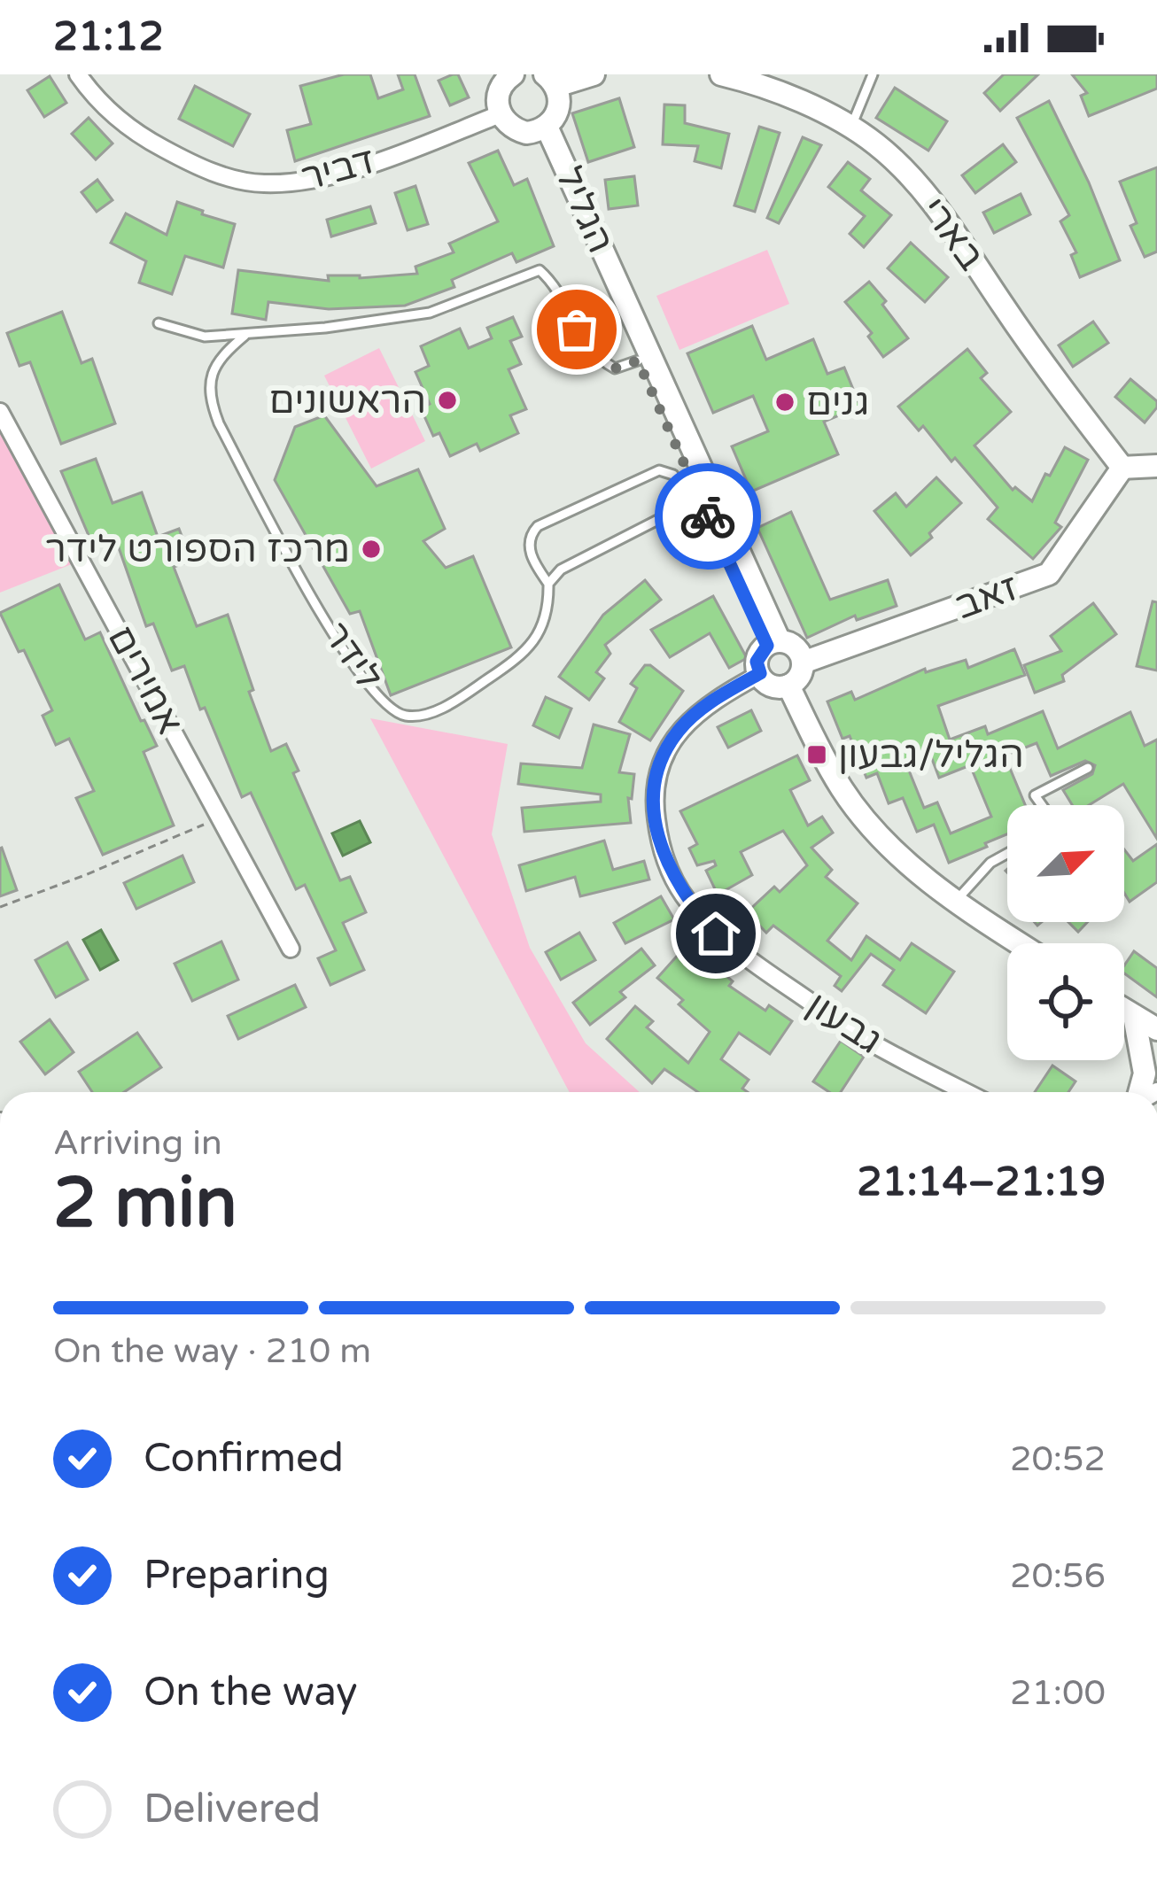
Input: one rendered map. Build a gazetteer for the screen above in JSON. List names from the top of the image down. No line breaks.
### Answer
{"streets":{"street":["דביר","הגליל","בארי","זאב","אמירים","גבעון"],"lane":["לידר"]},"crossings":[["הגליל","זאב"],["הגליל","גבעון"],["בארי","זאב"],["זאב","גבעון"]],"places":{"other":["הראשונים","גנים","מרכז הספורט לידר"],"transit":["הגליל/גבעון"]},"north":"top right","page":{"status":"21:12","heading":["2 min","Arriving in","21:14–21:19"],"bar":"On the way · 210 m","list":[["Confirmed","20:52"],["Preparing","20:56"],["On the way","21:00"],"Delivered"]}}
